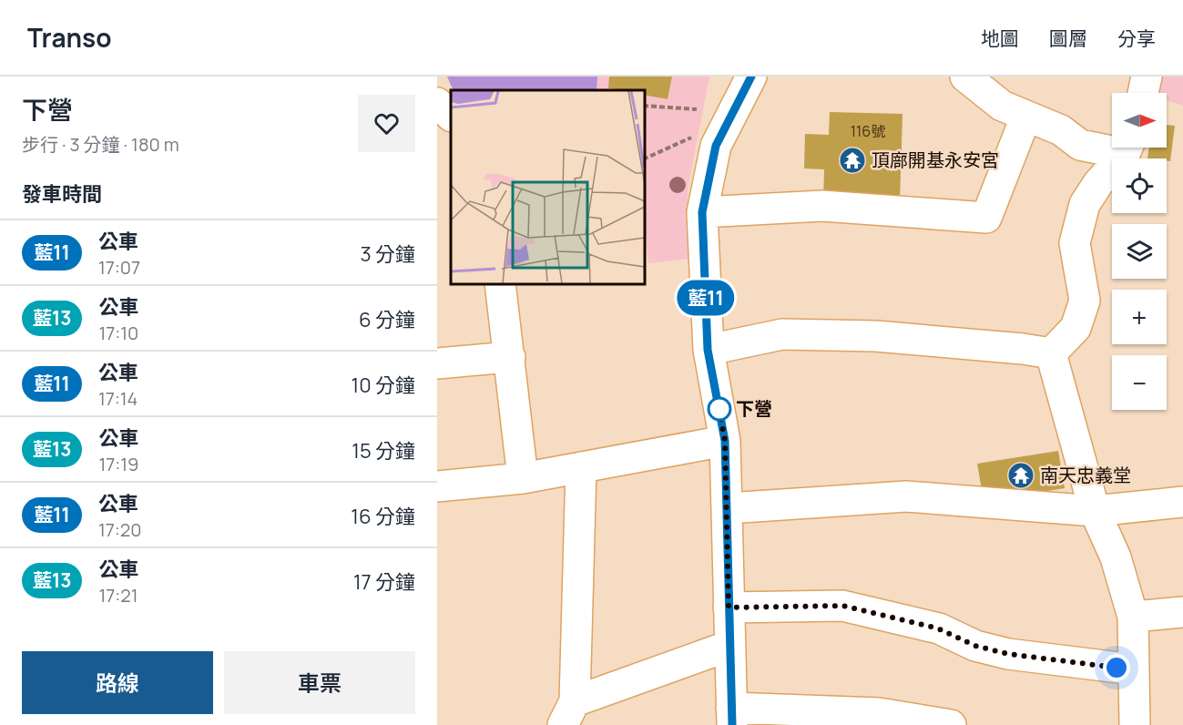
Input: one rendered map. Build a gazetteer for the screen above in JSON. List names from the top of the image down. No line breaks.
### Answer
{"places":{"temple":["頂廍開基永安宮","南天忠義堂"],"other":["下營"]},"lines":["bus line 藍11"],"house_numbers":["116號"],"north":"right","page":{"header":"Transo","nav":["地圖","圖層","分享"],"heading":[["下營","步行 · 3 分鐘 · 180 m"],"發車時間"],"on_map":"藍11","map_buttons":["+","−"],"list":[{"mark":"藍11","name":"公車","note":"17:07","value":"3 分鐘"},{"mark":"藍13","name":"公車","note":"17:10","value":"6 分鐘"},{"mark":"藍11","name":"公車","note":"17:14","value":"10 分鐘"},{"mark":"藍13","name":"公車","note":"17:19","value":"15 分鐘"},{"mark":"藍11","name":"公車","note":"17:20","value":"16 分鐘"},{"mark":"藍13","name":"公車","note":"17:21","value":"17 分鐘"}],"buttons":["路線","車票"]}}
